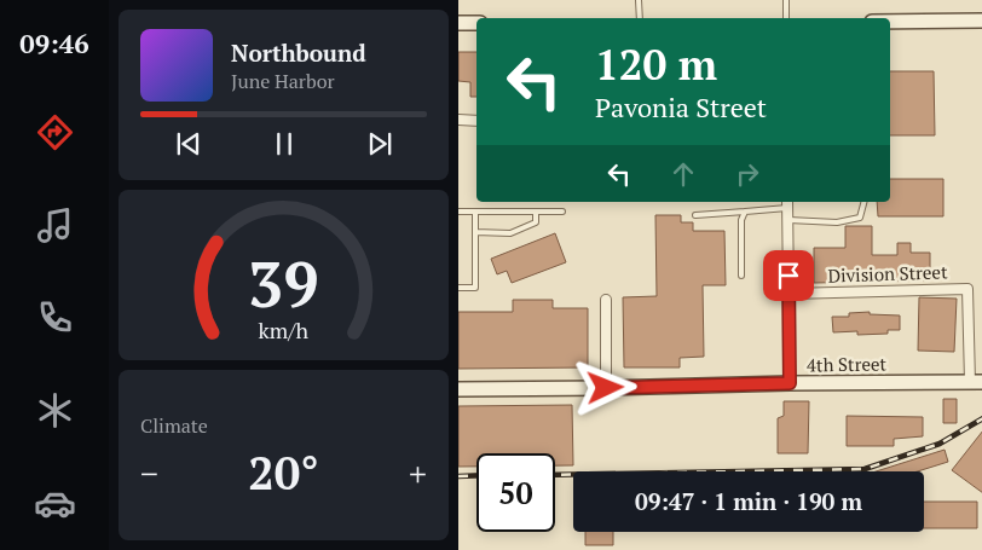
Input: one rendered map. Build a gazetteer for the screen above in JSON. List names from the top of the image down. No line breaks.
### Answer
{"streets":{"main road":["4th Street"],"street":["Division Street"]},"crossings":[["Division Street","4th Street"]],"page":{"tabs":"09:46","turn":["120 m","Pavonia Street"],"song":["Northbound","June Harbor"],"tile":"Climate","heat":["−","20°","+"],"limit":"50","trip":"09:47 · 1 min · 190 m","gauge":["39","km/h"]}}
